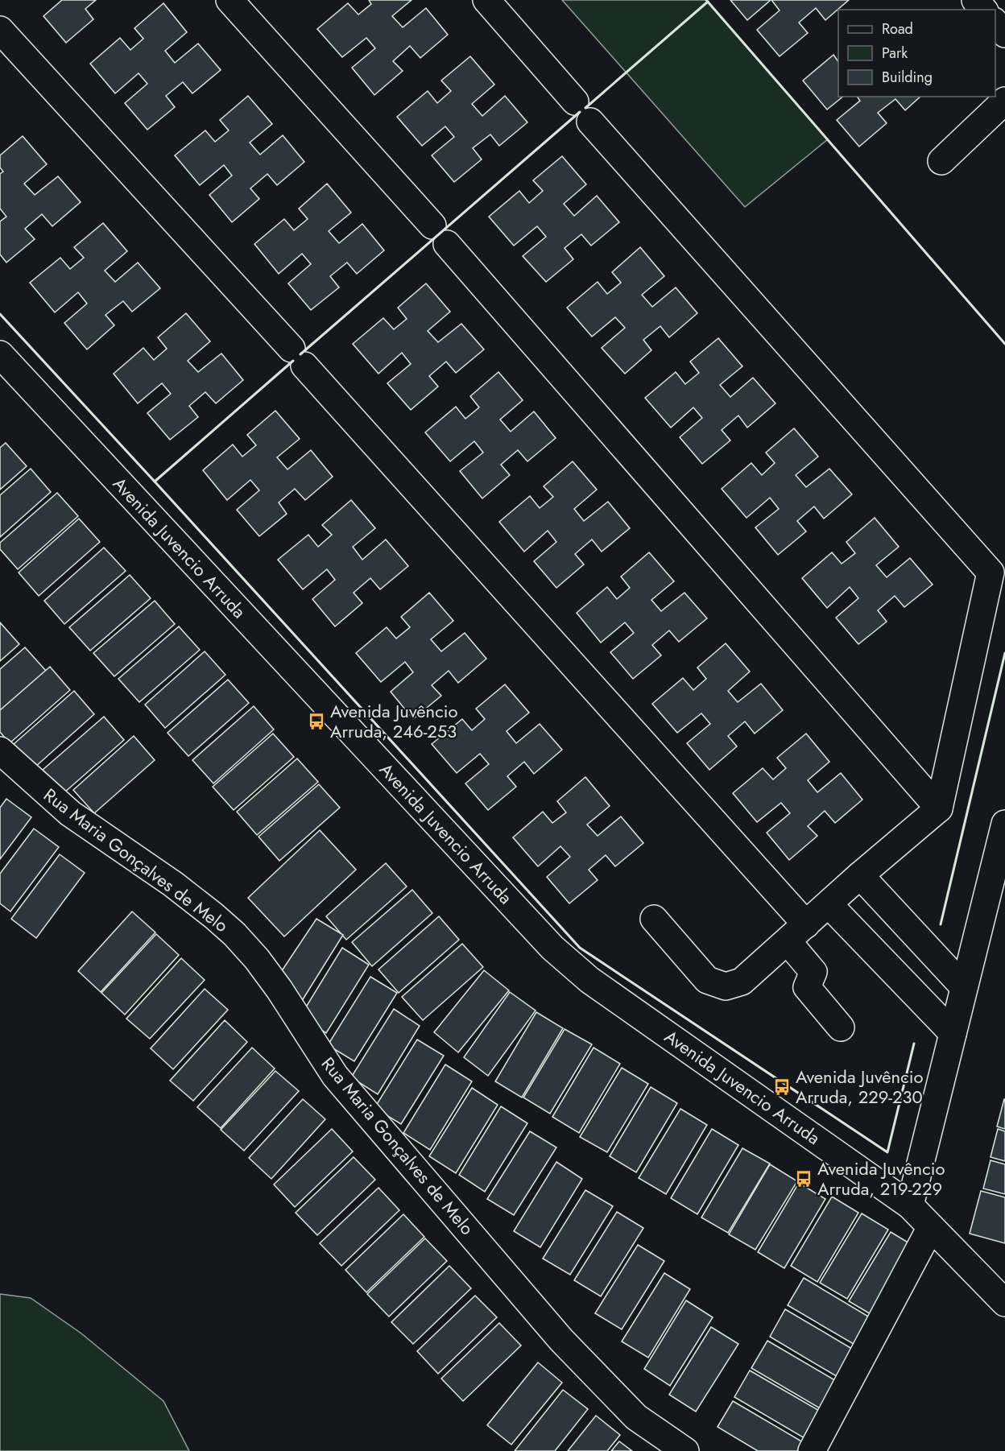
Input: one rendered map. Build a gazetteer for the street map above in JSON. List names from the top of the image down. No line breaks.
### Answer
{"streets":{"street":["Avenida Juvencio Arruda","Rua Maria Gonçalves de Melo"]},"places":{"bus stop":["Avenida Juvêncio Arruda, 246-253","Avenida Juvêncio Arruda, 229-230","Avenida Juvêncio Arruda, 219-229"]},"legend":["Road","Park","Building"]}
